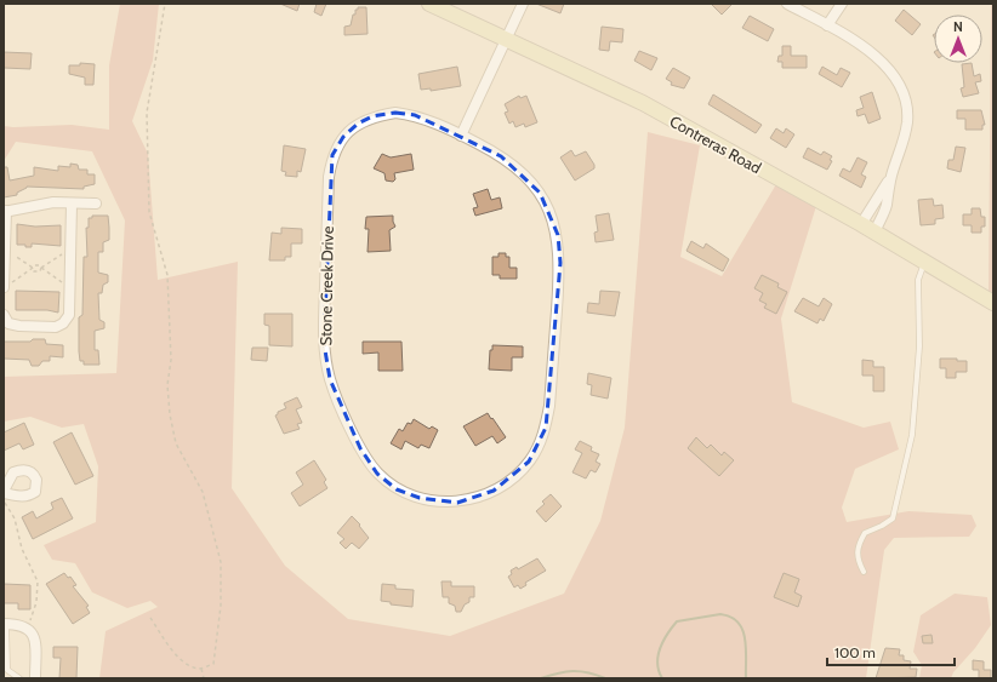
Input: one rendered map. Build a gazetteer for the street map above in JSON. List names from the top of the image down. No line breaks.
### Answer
{"streets":{"street":["Contreras Road","Stone Creek Drive"]},"scale_bar":"100 m","north":"top"}
